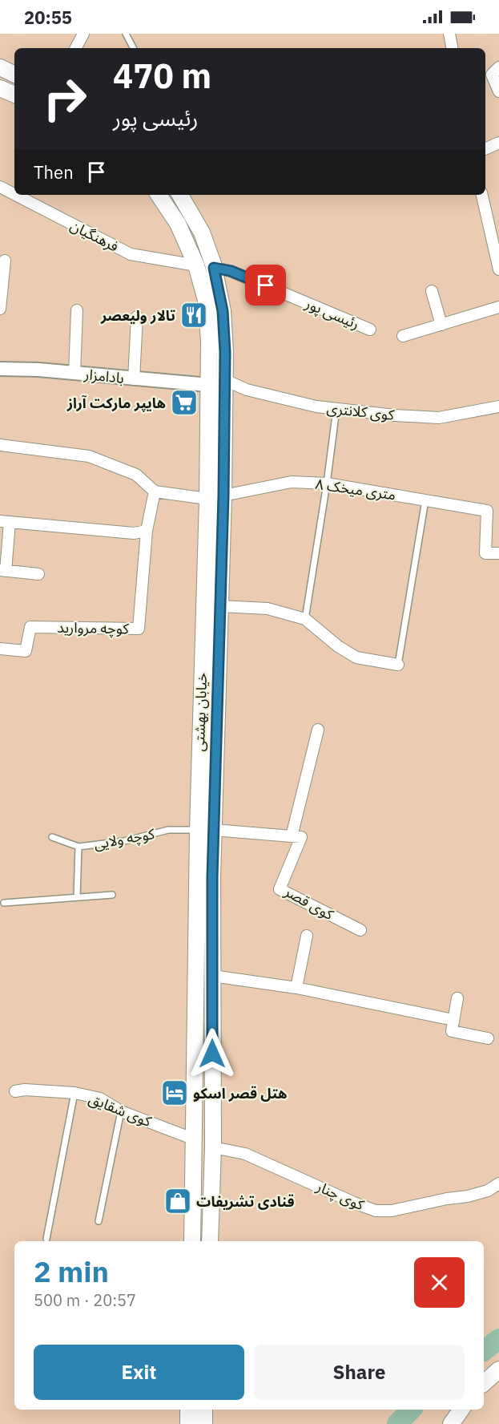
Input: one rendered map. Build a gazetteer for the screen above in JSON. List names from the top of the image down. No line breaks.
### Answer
{"streets":{"main road":["خیابان بهشتی"],"street":["فرهنگیان","رئیسی پور","بادامزار","کوی کلانتری","۸ متری میخک","کوچه مروارید","کوی قصر","کوی شقایق","کوی چنار"],"lane":["کوچه ولایی"]},"crossings":[["فرهنگیان","خیابان بهشتی"],["رئیسی پور","خیابان بهشتی"],["بادامزار","خیابان بهشتی"],["کوی کلانتری","خیابان بهشتی"],["۸ متری میخک","خیابان بهشتی"],["خیابان بهشتی","کوچه ولایی"],["خیابان بهشتی","کوی شقایق"],["خیابان بهشتی","کوی چنار"]],"places":{"restaurant":["تالار ولیعصر"],"supermarket":["هایپر مارکت آراز"],"hotel":["هتل قصر اسکو"],"shop":["قنادی تشریفات"]},"page":{"status":"20:55","turn":["470 m","رئیسی پور"],"then":"Then","heading":["2 min","500 m · 20:57"],"buttons":["Exit","Share"]}}
